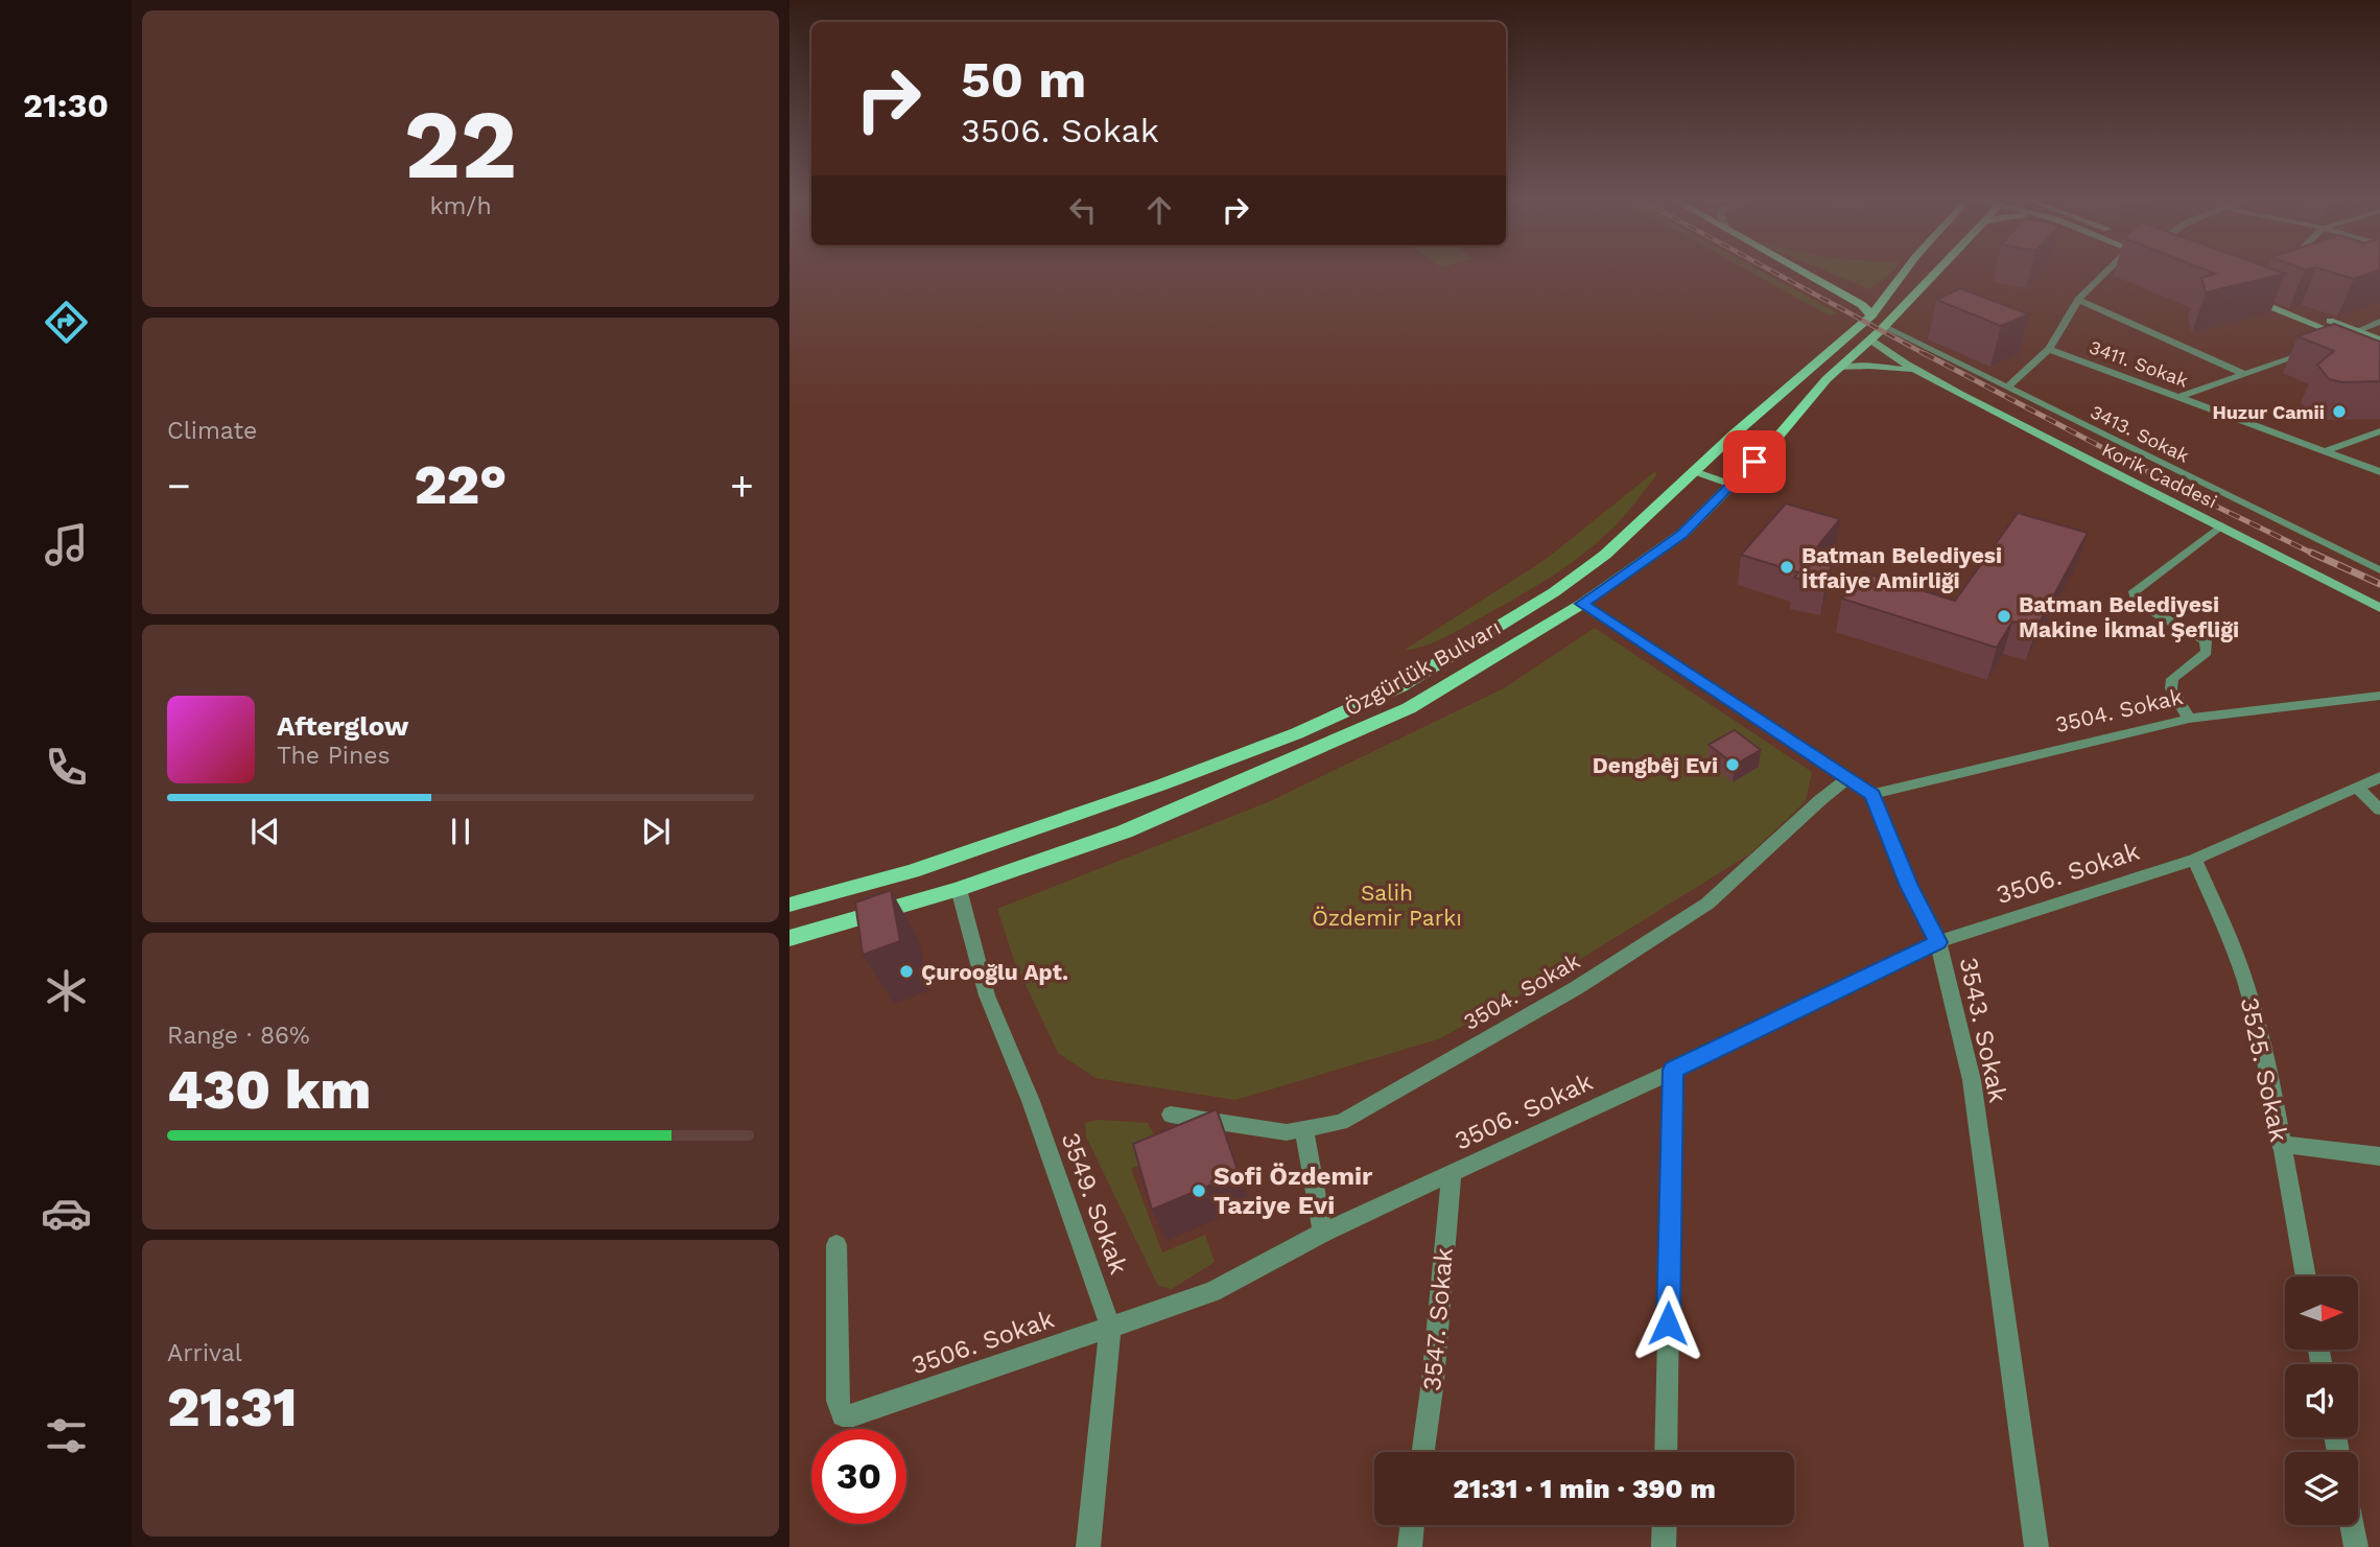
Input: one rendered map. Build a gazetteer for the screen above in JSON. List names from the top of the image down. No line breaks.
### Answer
{"streets":{"main road":["Korik Caddesi","Özgürlük Bulvarı"],"street":["3411. Sokak","3413. Sokak","3504. Sokak","3506. Sokak","3543. Sokak","3525. Sokak","3549. Sokak","3547. Sokak"]},"crossings":[["3413. Sokak","Özgürlük Bulvarı"],["Korik Caddesi","Özgürlük Bulvarı"],["Özgürlük Bulvarı","3549. Sokak"],["3504. Sokak","3543. Sokak"],["3506. Sokak","3543. Sokak"],["3506. Sokak","3525. Sokak"],["3506. Sokak","3549. Sokak"],["3506. Sokak","3547. Sokak"]],"parks":["Salih Özdemir Parkı"],"places":["Huzur Camii","Batman Belediyesi İtfaiye Amirliği","Batman Belediyesi Makine İkmal Şefliği","Dengbêj Evi","Çurooğlu Apt.","Sofi Özdemir Taziye Evi"],"north":"right","page":{"tabs":"21:30","tile":[["22","km/h"],"Climate",["Range · 86%","430 km"],["Arrival","21:31"]],"turn":["50 m","3506. Sokak"],"heat":["−","22°","+"],"song":["Afterglow","The Pines"],"limit":"30","trip":"21:31 · 1 min · 390 m"}}
